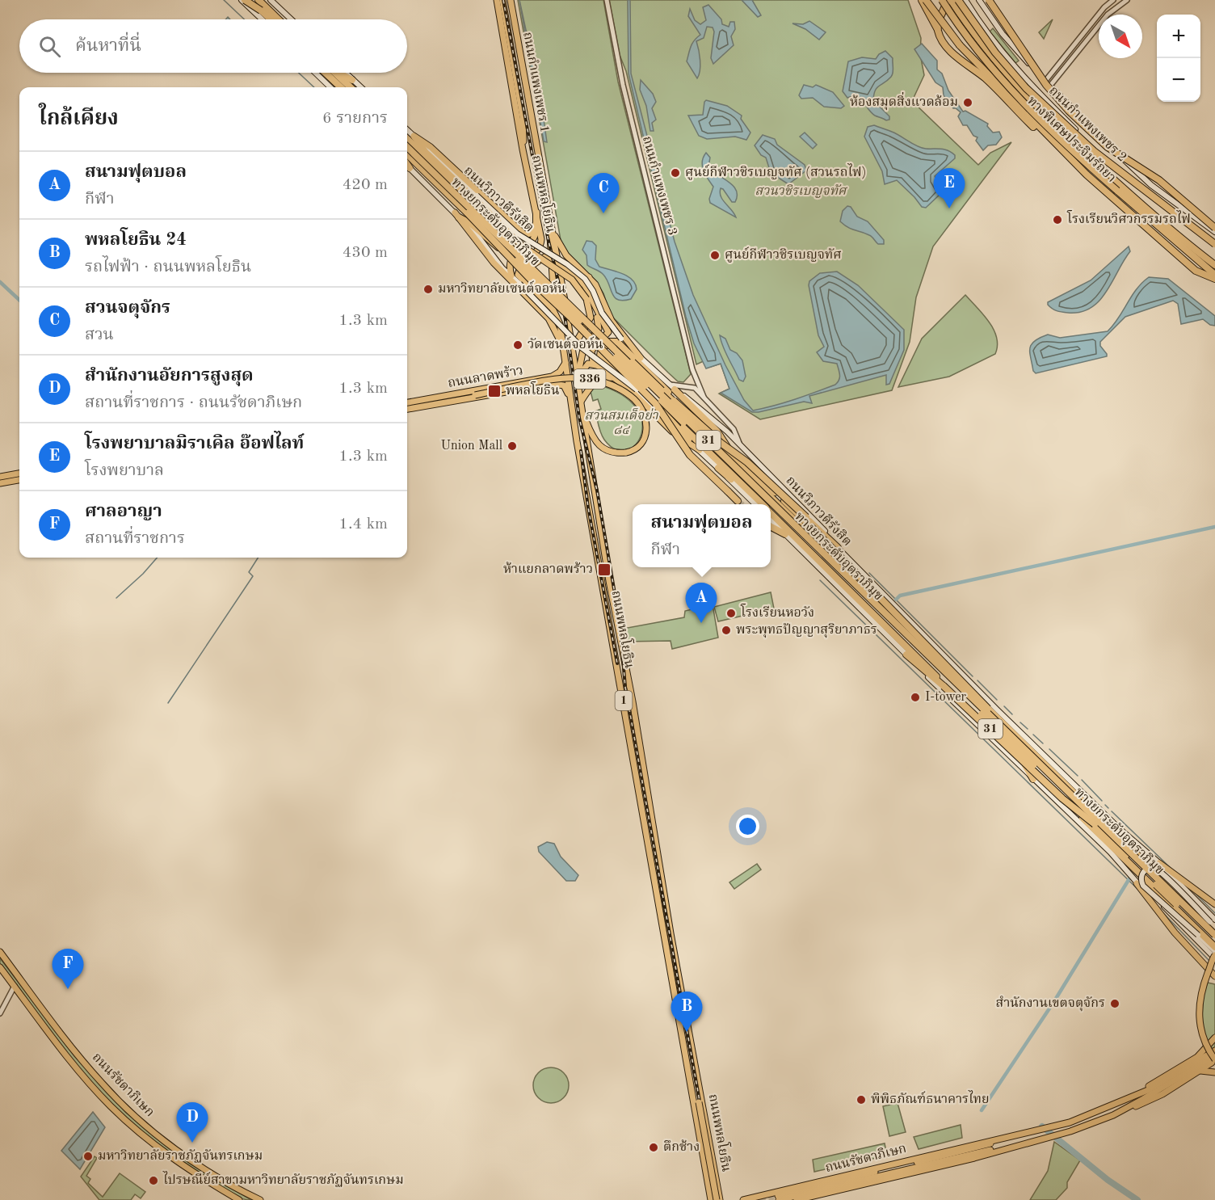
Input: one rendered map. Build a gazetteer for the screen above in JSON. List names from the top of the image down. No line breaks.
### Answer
{"streets":{"highway":["ทางพิเศษประจิมรัถยา","ถนนวิภาวดีรังสิต","ทางยกระดับอุตราภิมุข","31"],"main road":["ถนนกำแพงเพชร 1","ถนนกำแพงเพชร 2","ถนนพหลโยธิน","ถนนลาดพร้าว","336","1","ถนนรัชดาภิเษก"],"street":["ถนนกำแพงเพชร 3"]},"crossings":[["ถนนกำแพงเพชร 1","ถนนพหลโยธิน"],["ถนนกำแพงเพชร 2","ทางพิเศษประจิมรัถยา"],["ถนนกำแพงเพชร 3","ถนนวิภาวดีรังสิต"],["ถนนพหลโยธิน","ถนนลาดพร้าว"],["ถนนพหลโยธิน","336"],["ถนนลาดพร้าว","336"]],"parks":["สวนวชิรเบญจทัศ","สวนสมเด็จย่า ๘๔"],"places":{"other":["ห้องสมุดสิ่งแวดล้อม","ศูนย์กีฬาวชิรเบญจทัศ (สวนรถไฟ)","โรงเรียนวิศวกรรมรถไฟ","ศูนย์กีฬาวชิรเบญจทัศ","มหาวิทยาลัยเซนต์จอห์น","วัดเซนต์จอห์น","Union Mall","โรงเรียนหอวัง","พระพุทธปัญญาสุริยาภาธร","I-tower","สำนักงานเขตจตุจักร","พิพิธภัณฑ์ธนาคารไทย","ตึกช้าง","มหาวิทยาลัยราชภัฏจันทรเกษม","ไปรษณีย์สาขามหาวิทยาลัยราชภัฏจันทรเกษม"],"transit":["พหลโยธิน","ห้าแยกลาดพร้าว"]},"north":"bottom right","page":{"map_buttons":["+","−"],"search":"ค้นหาที่นี่","heading":["ใกล้เคียง","6 รายการ"],"list":[{"mark":"A","name":"สนามฟุตบอล","note":"กีฬา","value":"420 m"},{"mark":"B","name":"พหลโยธิน 24","note":"รถไฟฟ้า · ถนนพหลโยธิน","value":"430 m"},{"mark":"C","name":"สวนจตุจักร","note":"สวน","value":"1.3 km"},{"mark":"D","name":"สำนักงานอัยการสูงสุด","note":"สถานที่ราชการ · ถนนรัชดาภิเษก","value":"1.3 km"},{"mark":"E","name":"โรงพยาบาลมิราเคิล อ๊อฟไลท์","note":"โรงพยาบาล","value":"1.3 km"},{"mark":"F","name":"ศาลอาญา","note":"สถานที่ราชการ","value":"1.4 km"}],"pins":["E","C","A","F","B","D"],"popup":["สนามฟุตบอล","กีฬา"]}}
